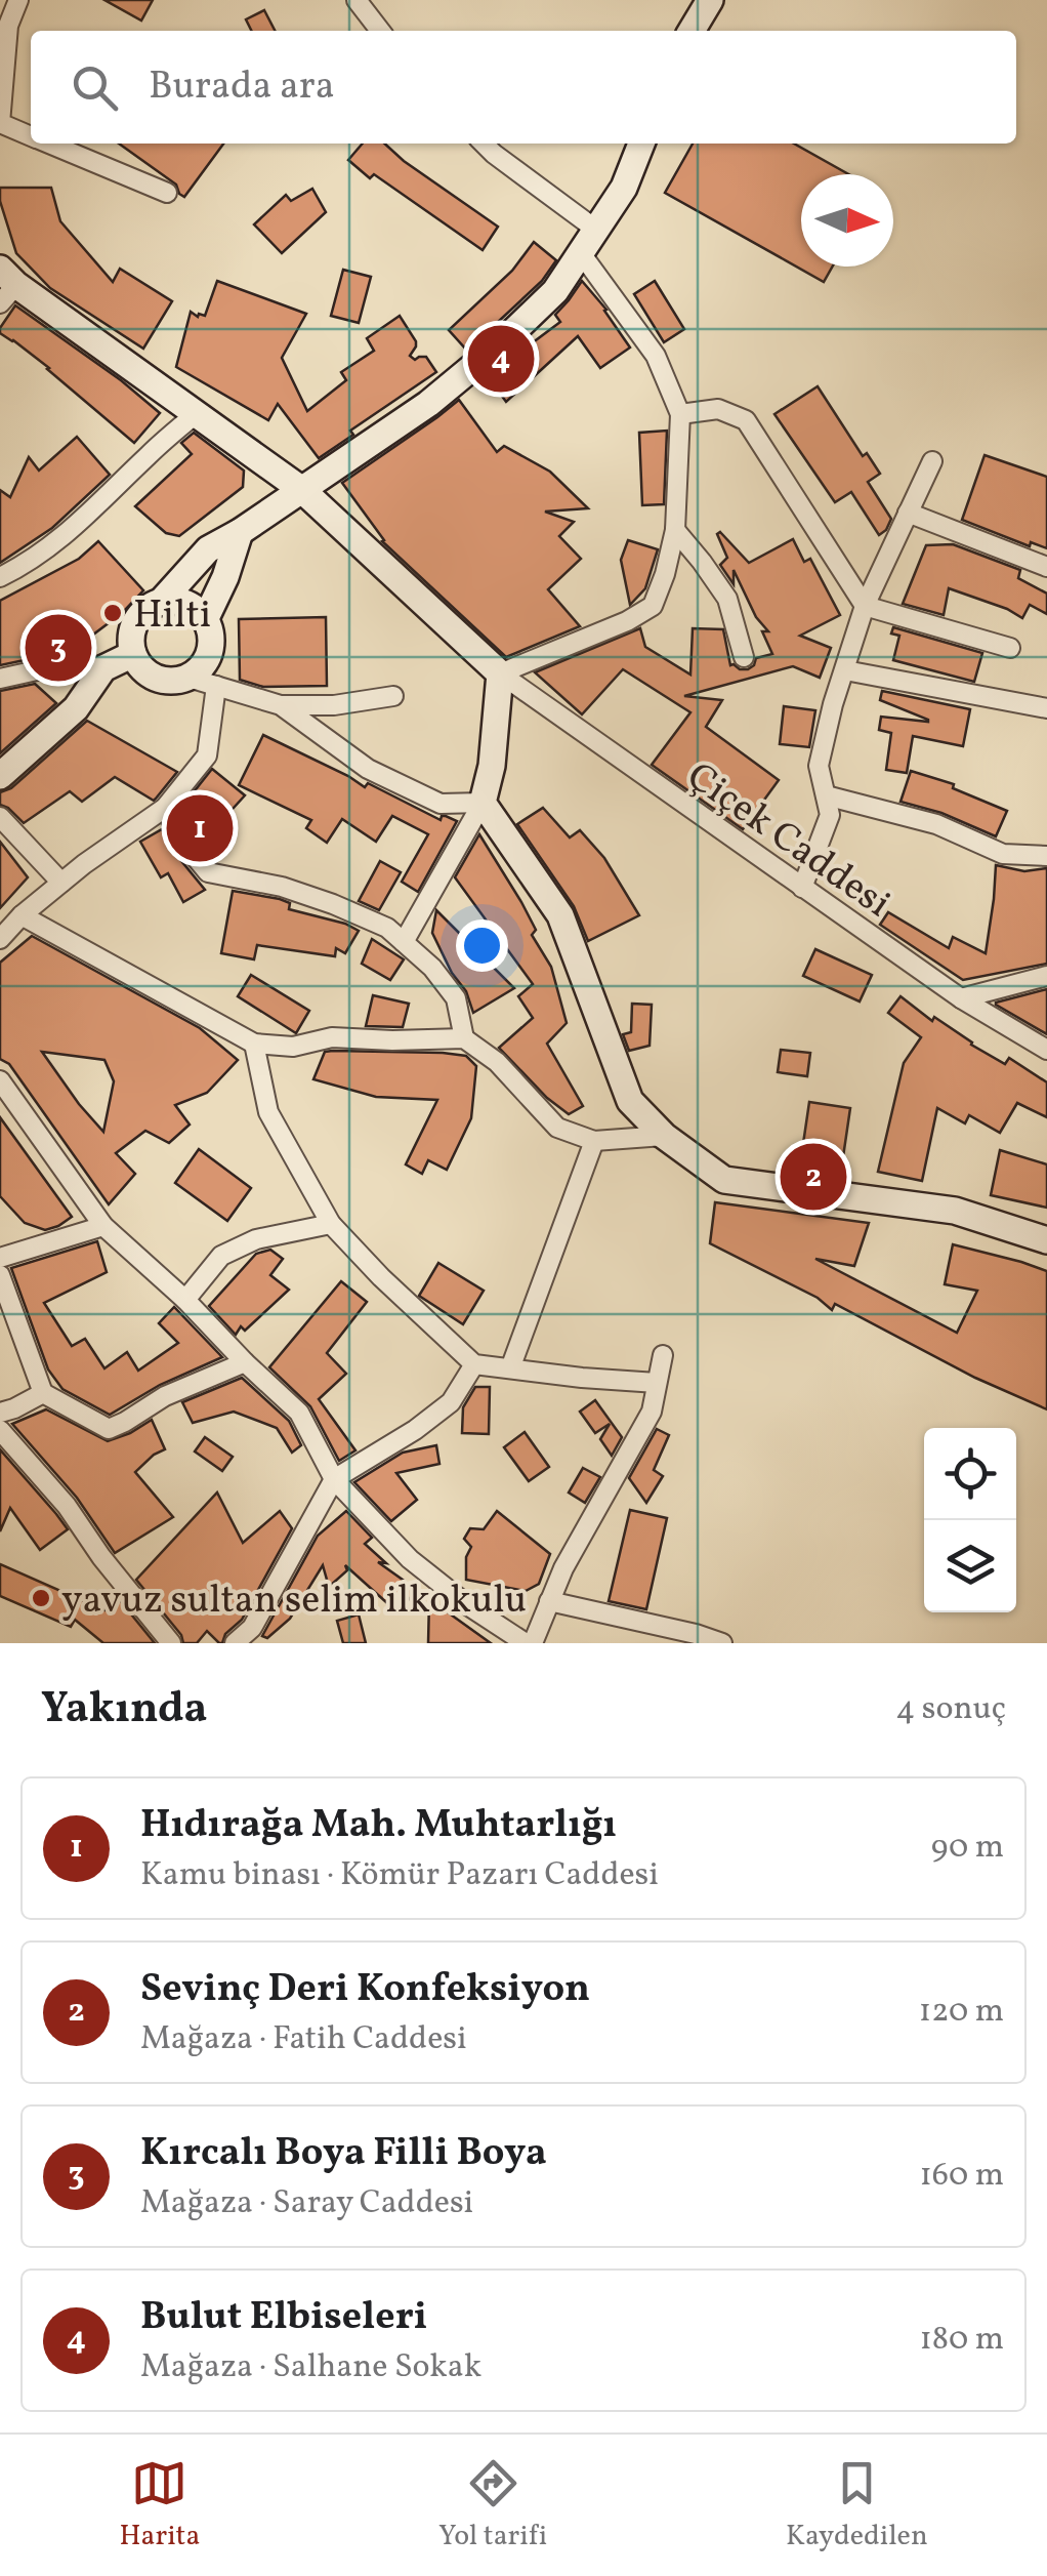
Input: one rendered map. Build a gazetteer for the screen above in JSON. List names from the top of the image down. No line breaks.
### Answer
{"streets":{"street":["Çiçek Caddesi"]},"places":["Hilti","yavuz sultan selim ilkokulu"],"north":"right","page":{"search":"Burada ara","pins":["4","3","1","2"],"heading":["Yakında","4 sonuç"],"list":[{"mark":"1","name":"Hıdırağa Mah. Muhtarlığı","note":"Kamu binası · Kömür Pazarı Caddesi","value":"90 m"},{"mark":"2","name":"Sevinç Deri Konfeksiyon","note":"Mağaza · Fatih Caddesi","value":"120 m"},{"mark":"3","name":"Kırcalı Boya Filli Boya","note":"Mağaza · Saray Caddesi","value":"160 m"},{"mark":"4","name":"Bulut Elbiseleri","note":"Mağaza · Salhane Sokak","value":"180 m"}],"nav":["Harita","Yol tarifi","Kaydedilen"]}}
